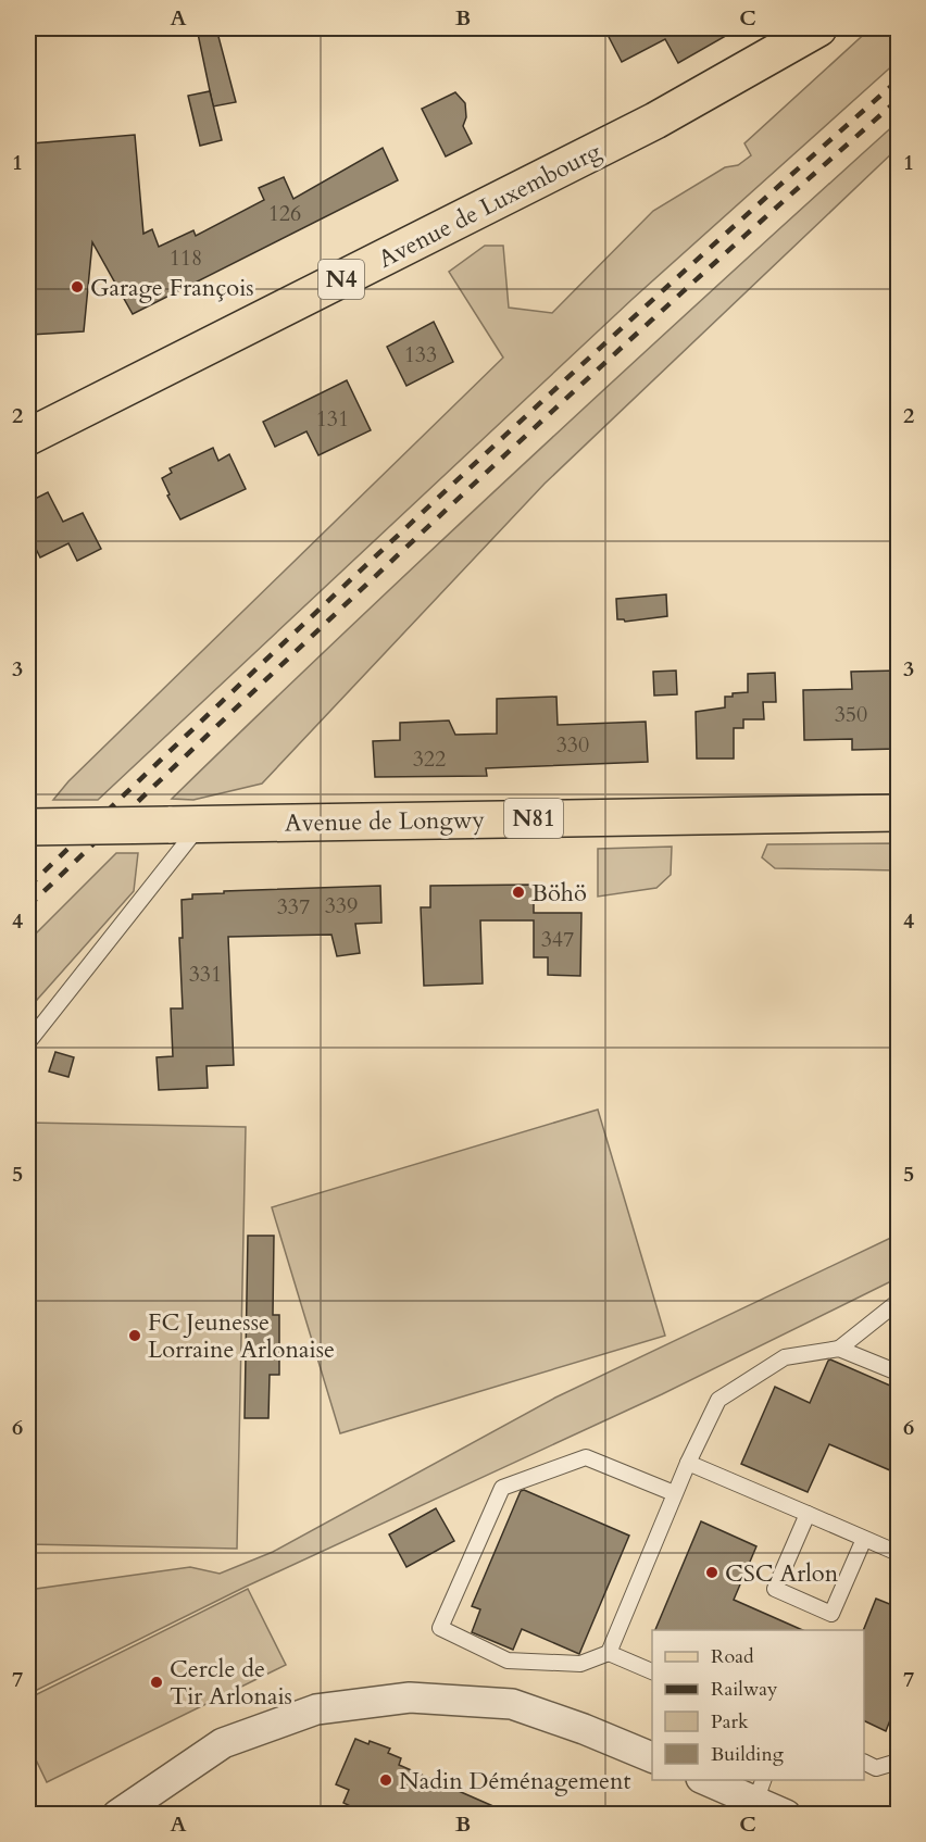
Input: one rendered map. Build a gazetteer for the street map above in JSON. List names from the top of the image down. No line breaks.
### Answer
{"streets":{"main road":["Avenue de Luxembourg","N4","N81","Avenue de Longwy"]},"places":["Garage François","Böhö","FC Jeunesse Lorraine Arlonaise","CSC Arlon","Cercle de Tir Arlonais","Nadin Déménagement"],"house_numbers":["126","118","133","131","350","330","322","339","337","347","331"],"legend":["Road","Railway","Park","Building"],"grid":{"columns":["A","B","C"],"rows":["1","2","3","4","5","6","7"]}}
